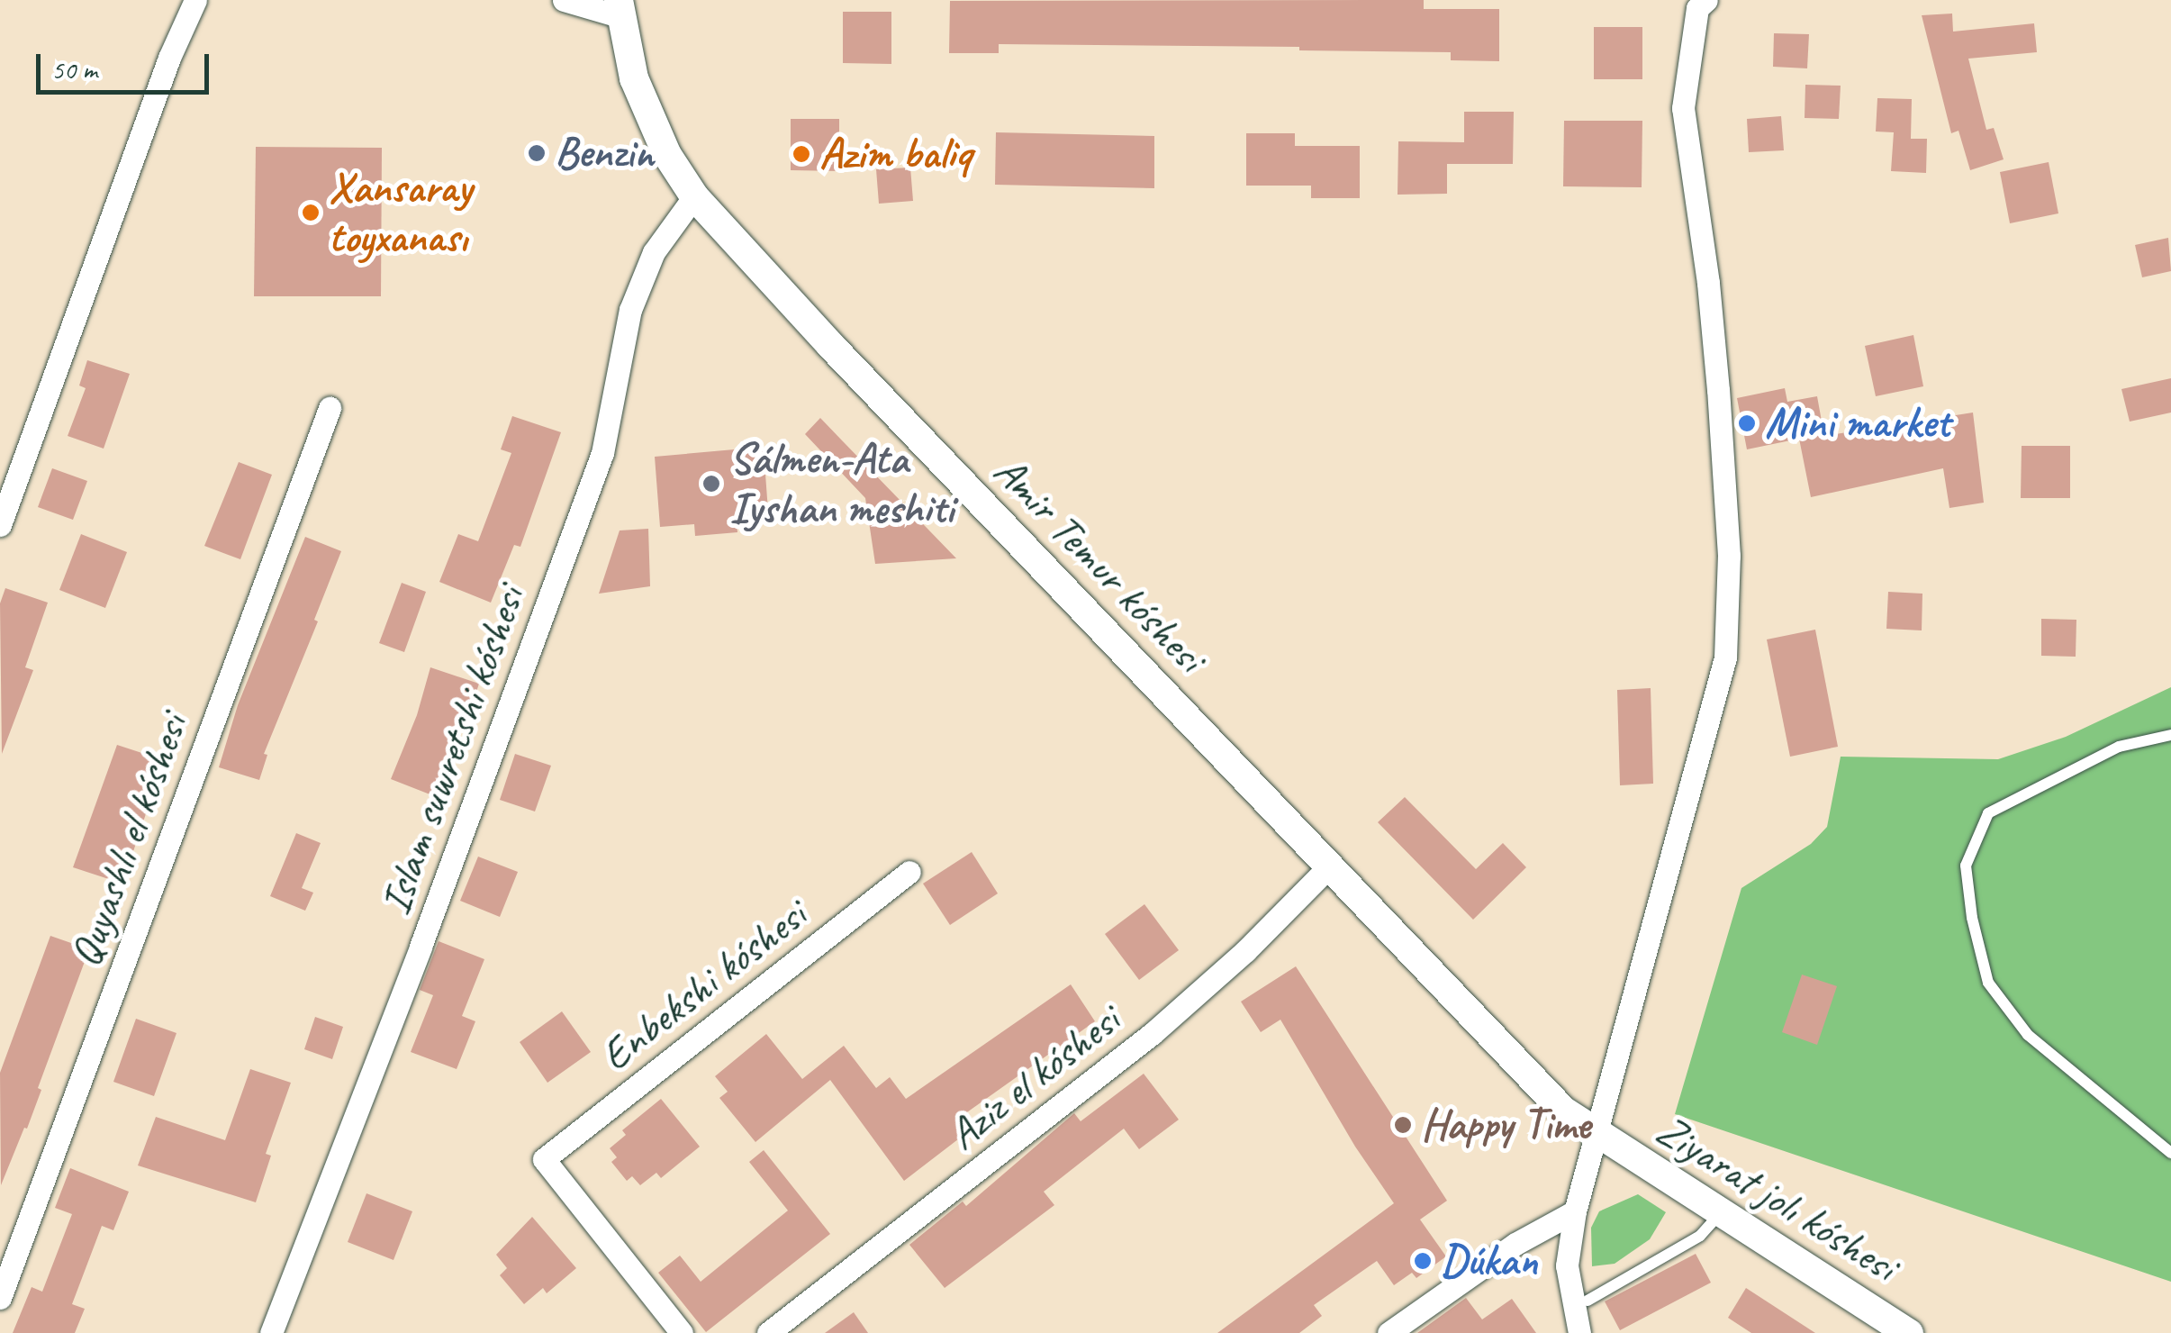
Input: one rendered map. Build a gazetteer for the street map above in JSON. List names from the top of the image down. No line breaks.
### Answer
{"streets":{"street":["Amir Temur kóshesi","Islam suwretshi kóshesi","Quyashlı el kóshesi","Enbekshi kóshesi","Aziz el kóshesi","Ziyarat jolı kóshesi"]},"crossings":[["Amir Temur kóshesi","Islam suwretshi kóshesi"],["Amir Temur kóshesi","Aziz el kóshesi"],["Amir Temur kóshesi","Ziyarat jolı kóshesi"]],"places":["Benzin","Azim baliq","Xansaray toyxanası","Mini market","Sálmen-Ata Iyshan meshiti","Happy Time","Dúkan"],"scale_bar":"50 m"}
